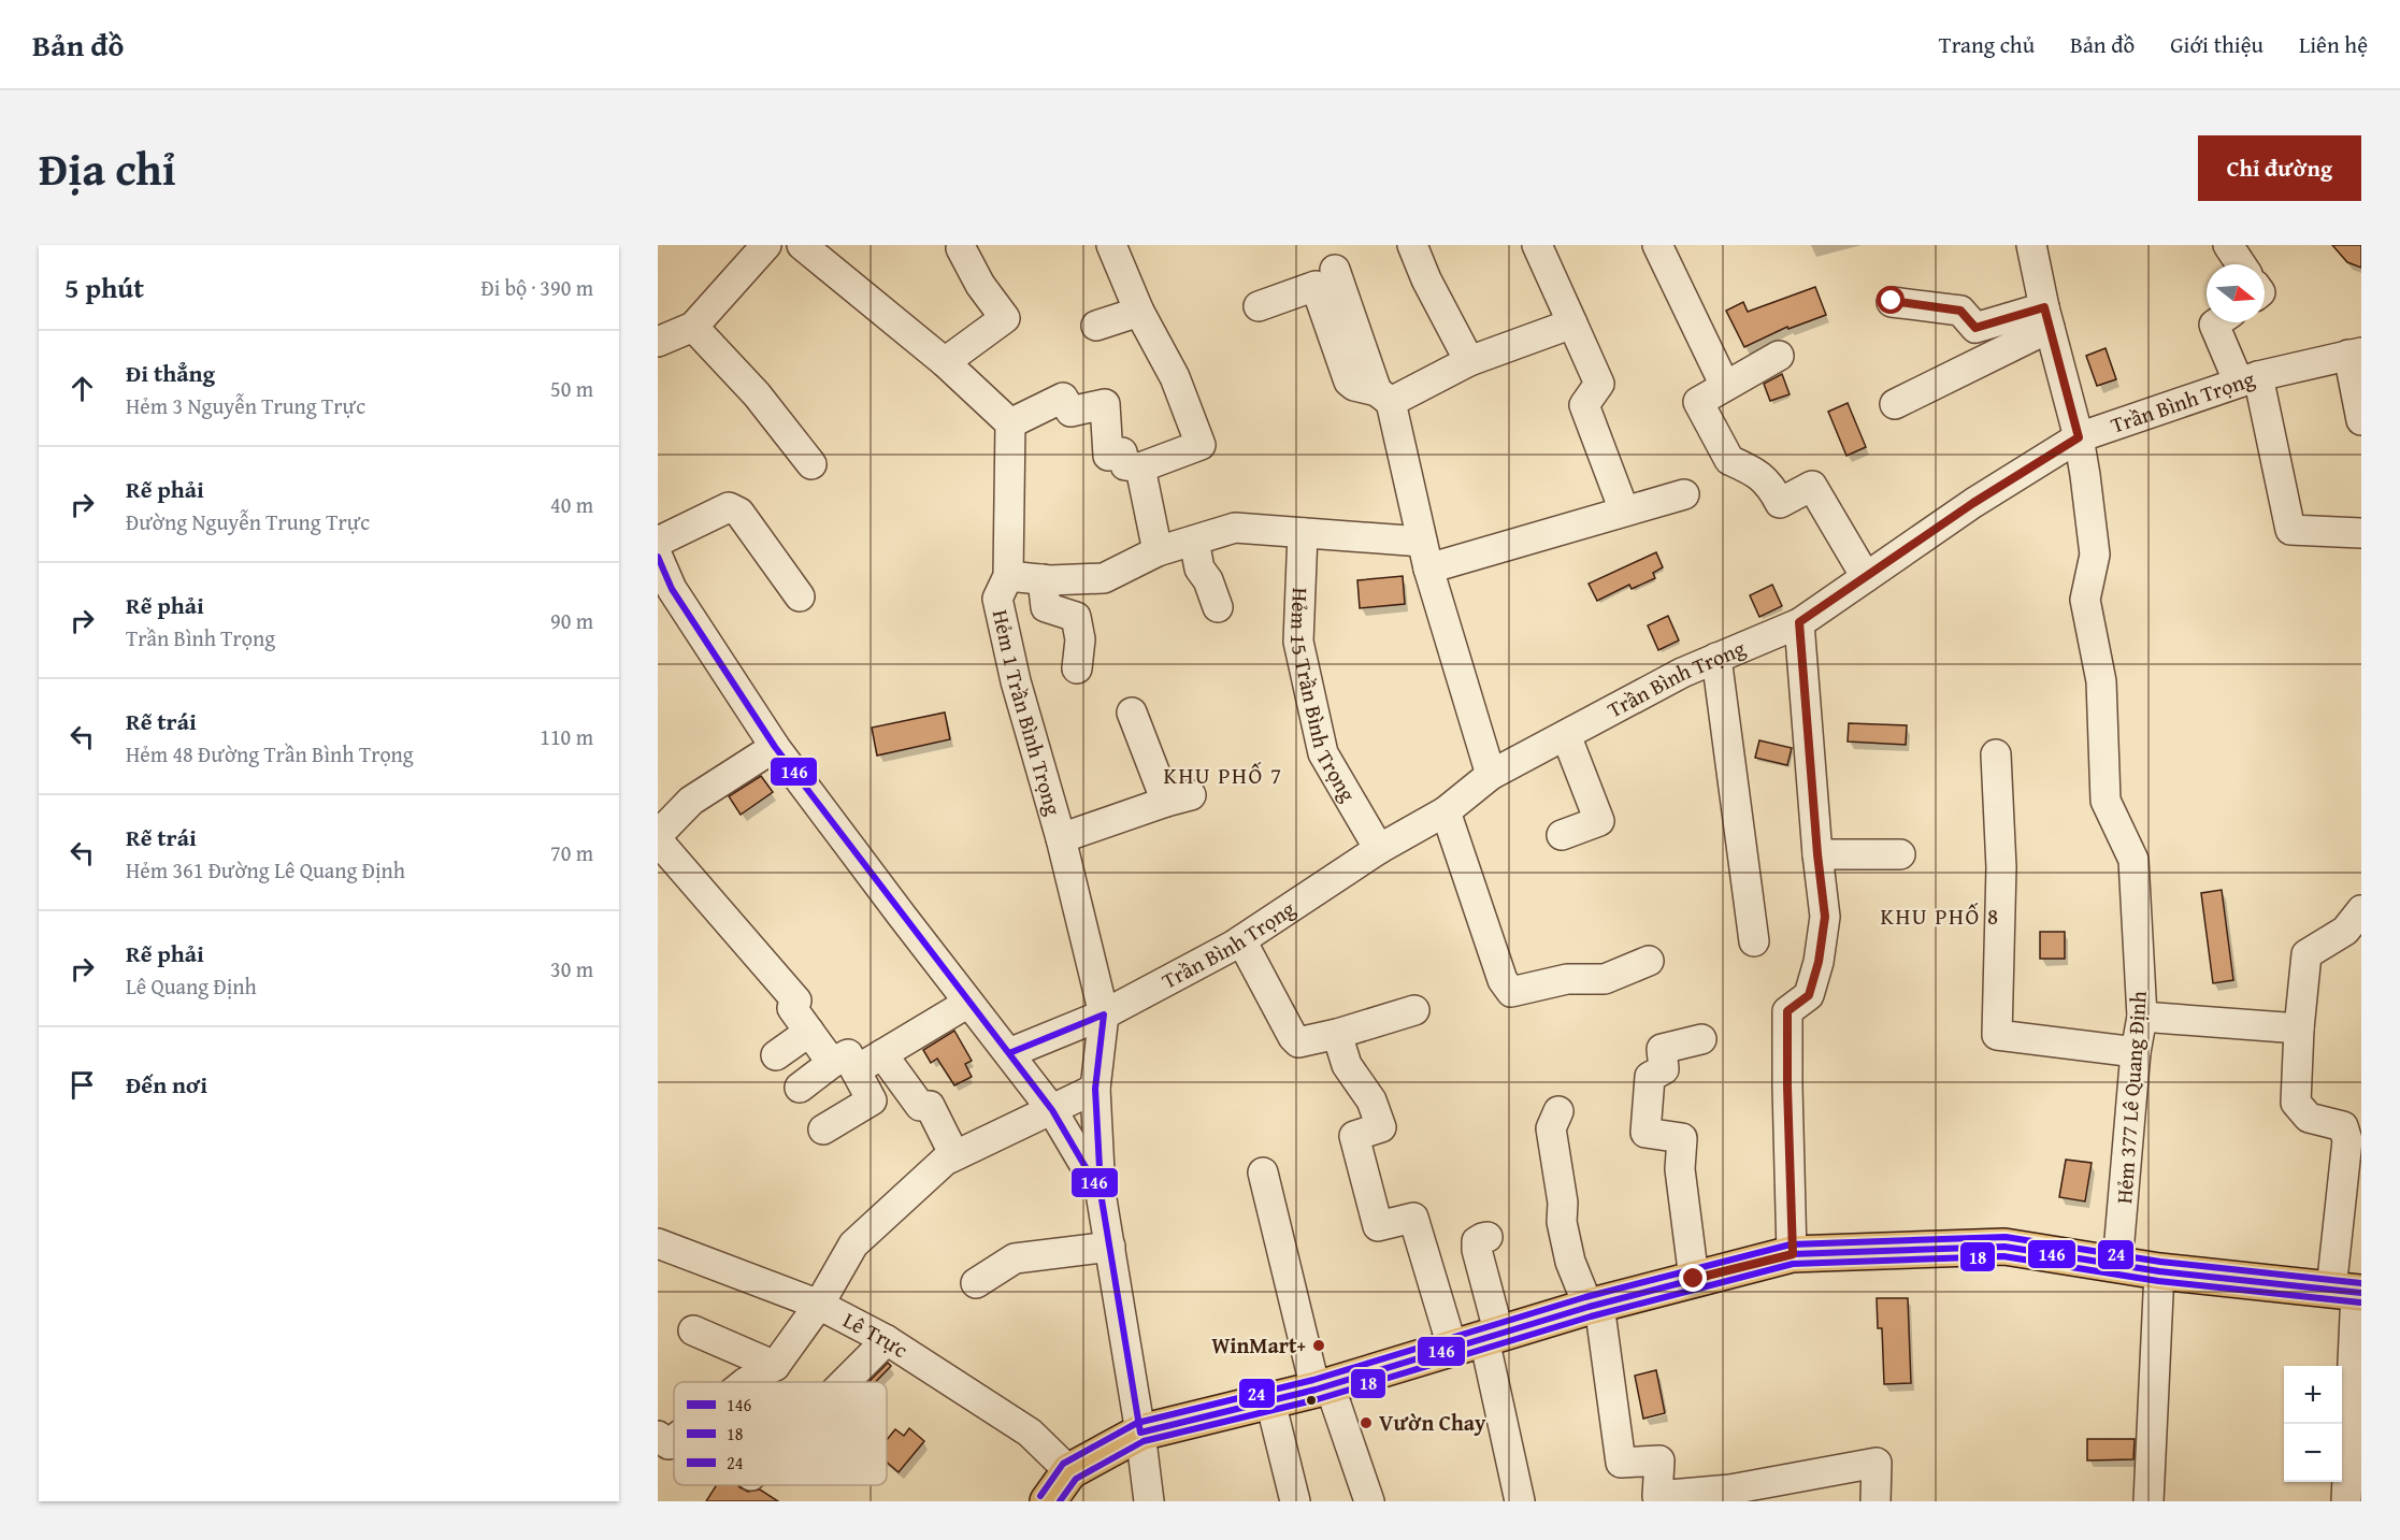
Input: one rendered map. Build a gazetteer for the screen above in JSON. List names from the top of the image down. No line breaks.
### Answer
{"streets":{"street":["Trần Bình Trọng","Hẻm 15 Trần Bình Trọng","Hẻm 1 Trần Bình Trọng","Hẻm 377 Lê Quang Định","Lê Trực"]},"crossings":[["Trần Bình Trọng","Hẻm 15 Trần Bình Trọng"],["Trần Bình Trọng","Hẻm 1 Trần Bình Trọng"],["Trần Bình Trọng","Hẻm 377 Lê Quang Định"]],"districts":["KHU PHỐ 7","KHU PHỐ 8"],"places":["WinMart+","Vườn Chay"],"lines":["transit line 146","transit line 24","transit line 18"],"legend":["146","18","24"],"north":"right","page":{"header":"Bản đồ","nav":["Trang chủ","Bản đồ","Giới thiệu","Liên hệ"],"title":"Địa chỉ","buttons":"Chỉ đường","heading":["5 phút","Đi bộ · 390 m"],"list":[["Đi thẳng","Hẻm 3 Nguyễn Trung Trực","50 m"],["Rẽ phải","Đường Nguyễn Trung Trực","40 m"],["Rẽ phải","Trần Bình Trọng","90 m"],["Rẽ trái","Hẻm 48 Đường Trần Bình Trọng","110 m"],["Rẽ trái","Hẻm 361 Đường Lê Quang Định","70 m"],["Rẽ phải","Lê Quang Định","30 m"],"Đến nơi"],"map_buttons":["+","−"]}}
